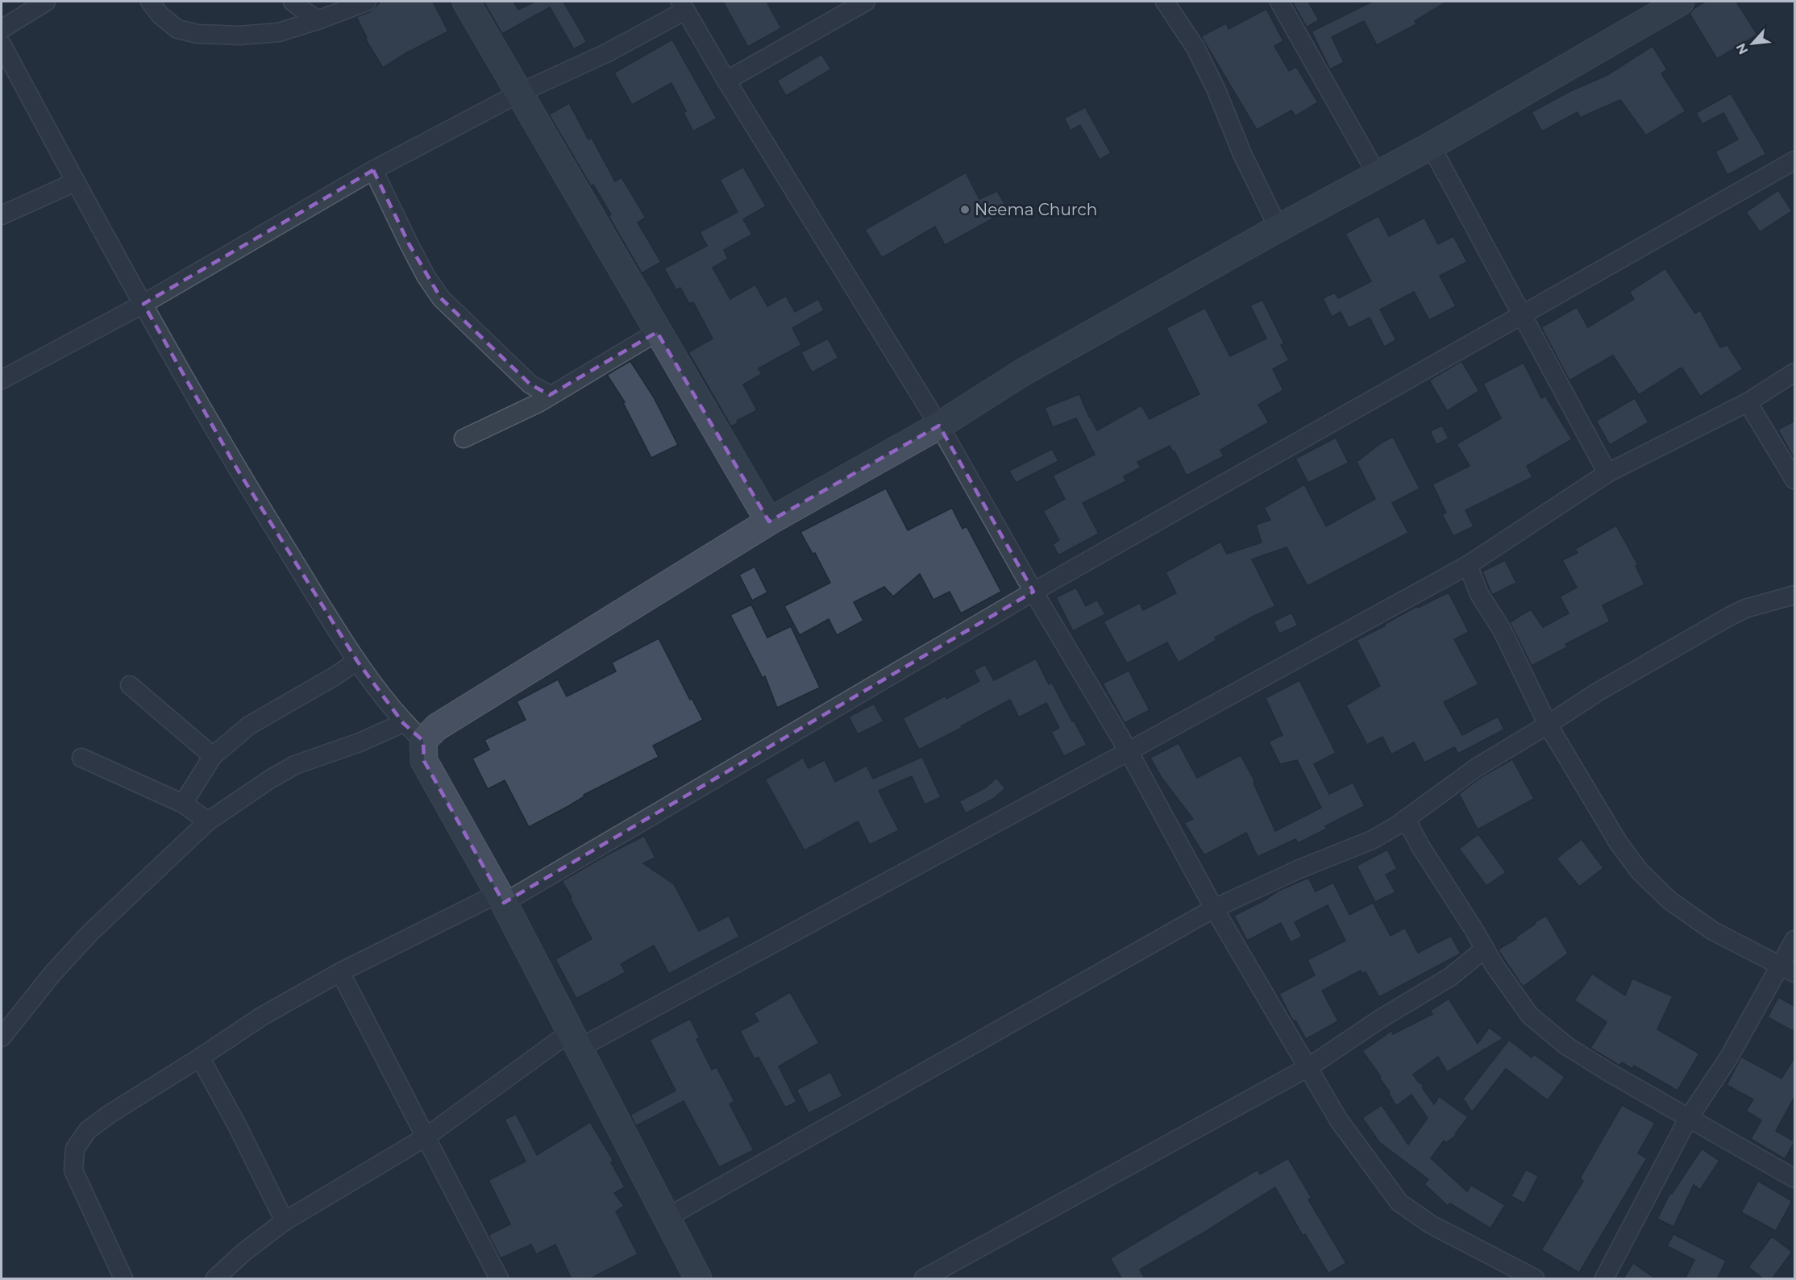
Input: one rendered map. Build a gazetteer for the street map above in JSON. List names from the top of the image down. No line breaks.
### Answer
{"places":["Neema Church"],"north":"bottom left"}
